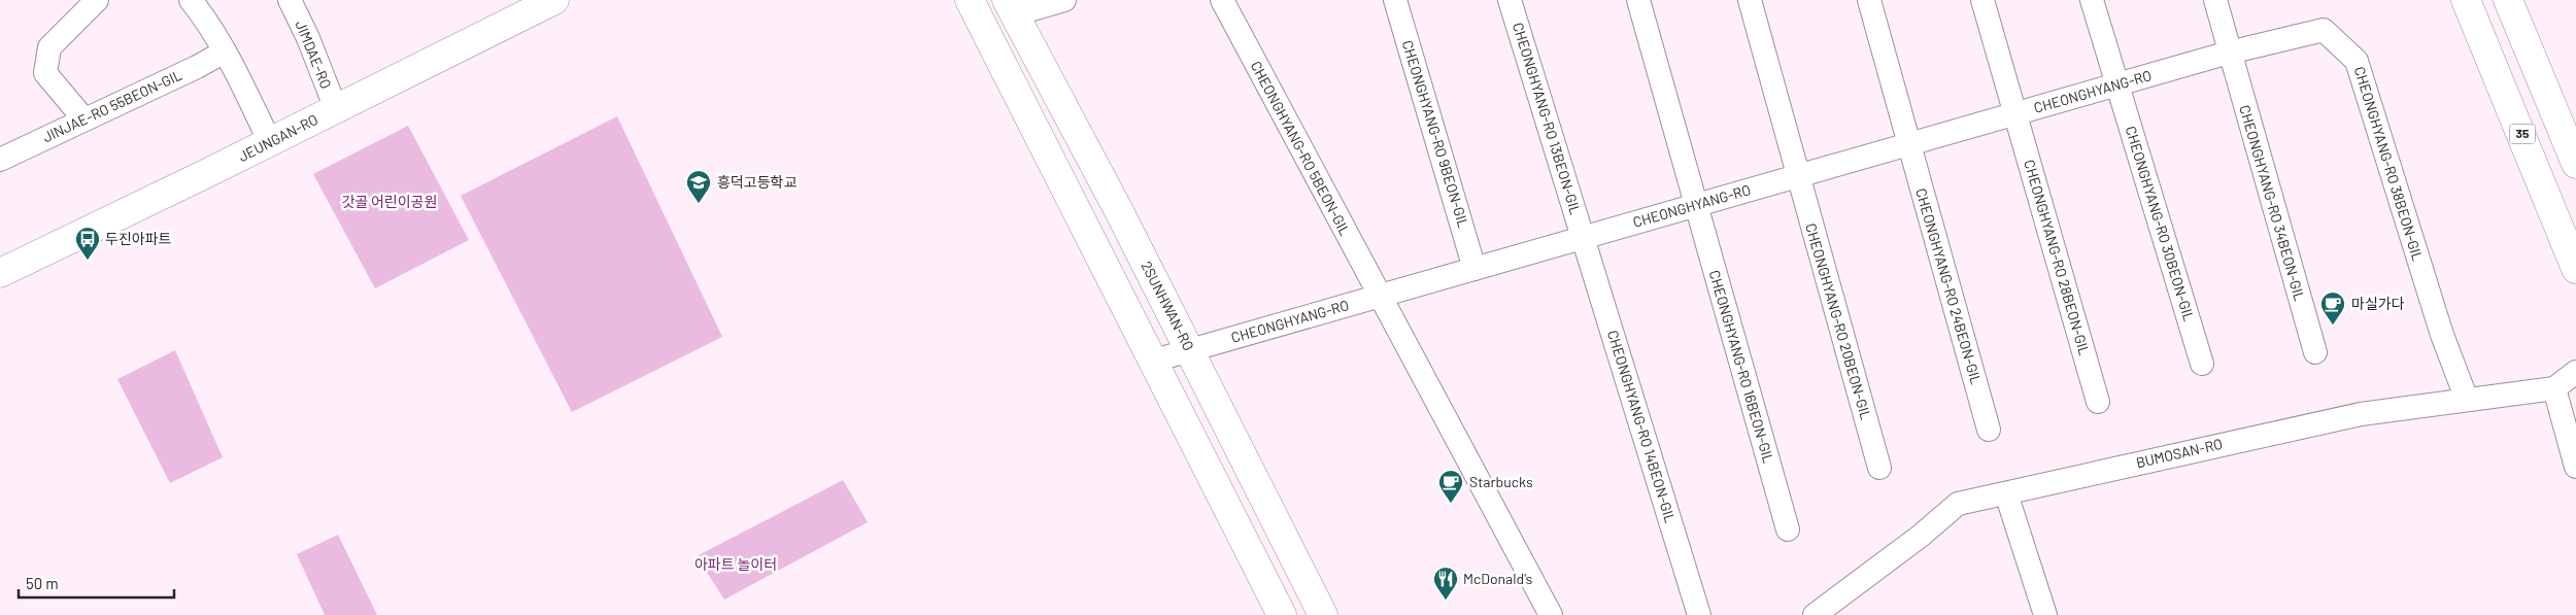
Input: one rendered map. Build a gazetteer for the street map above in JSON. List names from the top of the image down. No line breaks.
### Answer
{"streets":{"main road":["35","JEUNGAN-RO","2SUNHWAN-RO"],"street":["JIMDAE-RO","CHEONGHYANG-RO","JINJAE-RO 55BEON-GIL","CHEONGHYANG-RO 13BEON-GIL","CHEONGHYANG-RO 9BEON-GIL","CHEONGHYANG-RO 5BEON-GIL","CHEONGHYANG-RO 38BEON-GIL","CHEONGHYANG-RO 34BEON-GIL","CHEONGHYANG-RO 30BEON-GIL","CHEONGHYANG-RO 28BEON-GIL","CHEONGHYANG-RO 24BEON-GIL","CHEONGHYANG-RO 20BEON-GIL","CHEONGHYANG-RO 16BEON-GIL","CHEONGHYANG-RO 14BEON-GIL","BUMOSAN-RO"]},"crossings":[["JIMDAE-RO","JEUNGAN-RO"],["CHEONGHYANG-RO","CHEONGHYANG-RO 13BEON-GIL"],["CHEONGHYANG-RO","CHEONGHYANG-RO 9BEON-GIL"],["CHEONGHYANG-RO","CHEONGHYANG-RO 5BEON-GIL"],["CHEONGHYANG-RO","CHEONGHYANG-RO 38BEON-GIL"],["CHEONGHYANG-RO","CHEONGHYANG-RO 34BEON-GIL"],["CHEONGHYANG-RO","CHEONGHYANG-RO 30BEON-GIL"],["CHEONGHYANG-RO","CHEONGHYANG-RO 28BEON-GIL"],["CHEONGHYANG-RO","CHEONGHYANG-RO 24BEON-GIL"],["CHEONGHYANG-RO","2SUNHWAN-RO"],["CHEONGHYANG-RO","CHEONGHYANG-RO 20BEON-GIL"],["CHEONGHYANG-RO","CHEONGHYANG-RO 16BEON-GIL"],["CHEONGHYANG-RO","CHEONGHYANG-RO 14BEON-GIL"],["CHEONGHYANG-RO 13BEON-GIL","CHEONGHYANG-RO 14BEON-GIL"],["CHEONGHYANG-RO 38BEON-GIL","CHEONGHYANG-RO 34BEON-GIL"],["CHEONGHYANG-RO 38BEON-GIL","BUMOSAN-RO"]],"parks":["갓골 어린이공원","아파트 놀이터"],"places":{"school or university":["흥덕고등학교"],"bus stop":["두진아파트"],"cafe":["마실가다","Starbucks"],"restaurant":["McDonald's"]},"scale_bar":"50 m"}
